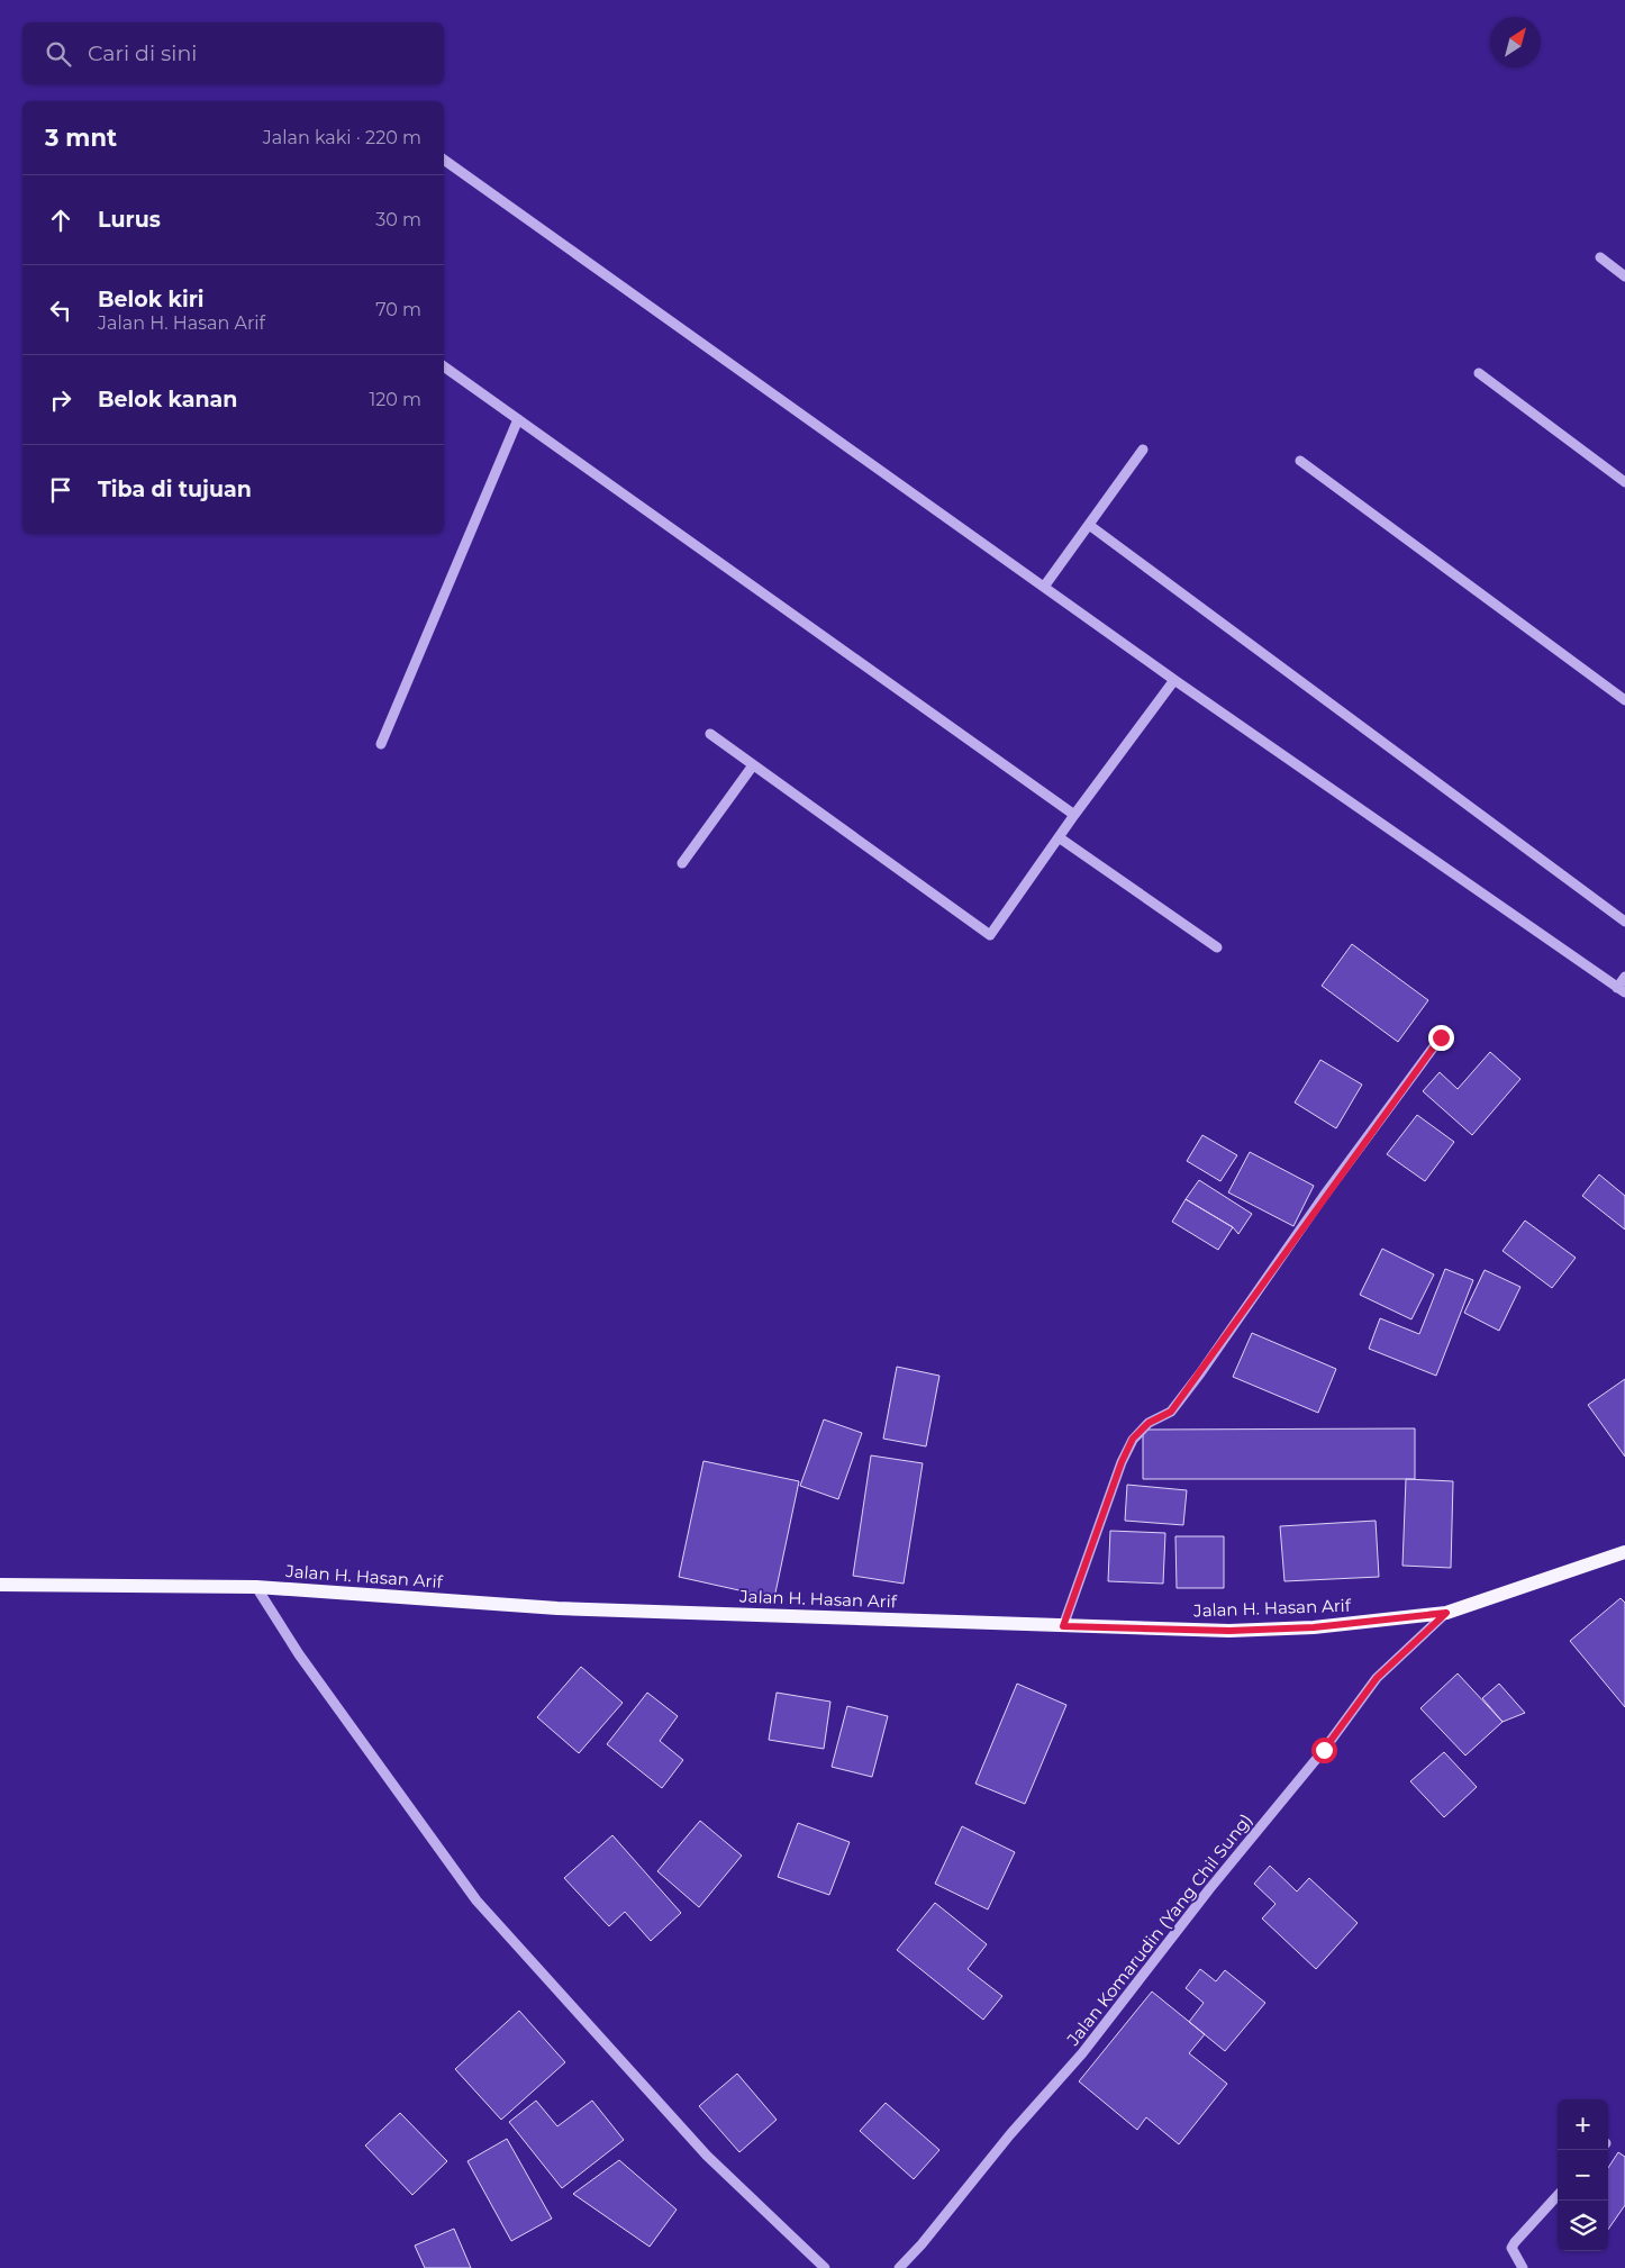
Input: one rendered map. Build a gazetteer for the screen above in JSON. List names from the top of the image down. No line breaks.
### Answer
{"streets":{"main road":["Jalan H. Hasan Arif"],"street":["Jalan Komarudin (Yang Chil Sung)"]},"crossings":[["Jalan H. Hasan Arif","Jalan Komarudin (Yang Chil Sung)"]],"north":"top right","page":{"search":"Cari di sini","heading":["3 mnt","Jalan kaki · 220 m"],"list":[["Lurus","30 m"],["Belok kiri","Jalan H. Hasan Arif","70 m"],["Belok kanan","120 m"],"Tiba di tujuan"],"map_buttons":["+","−"]}}
